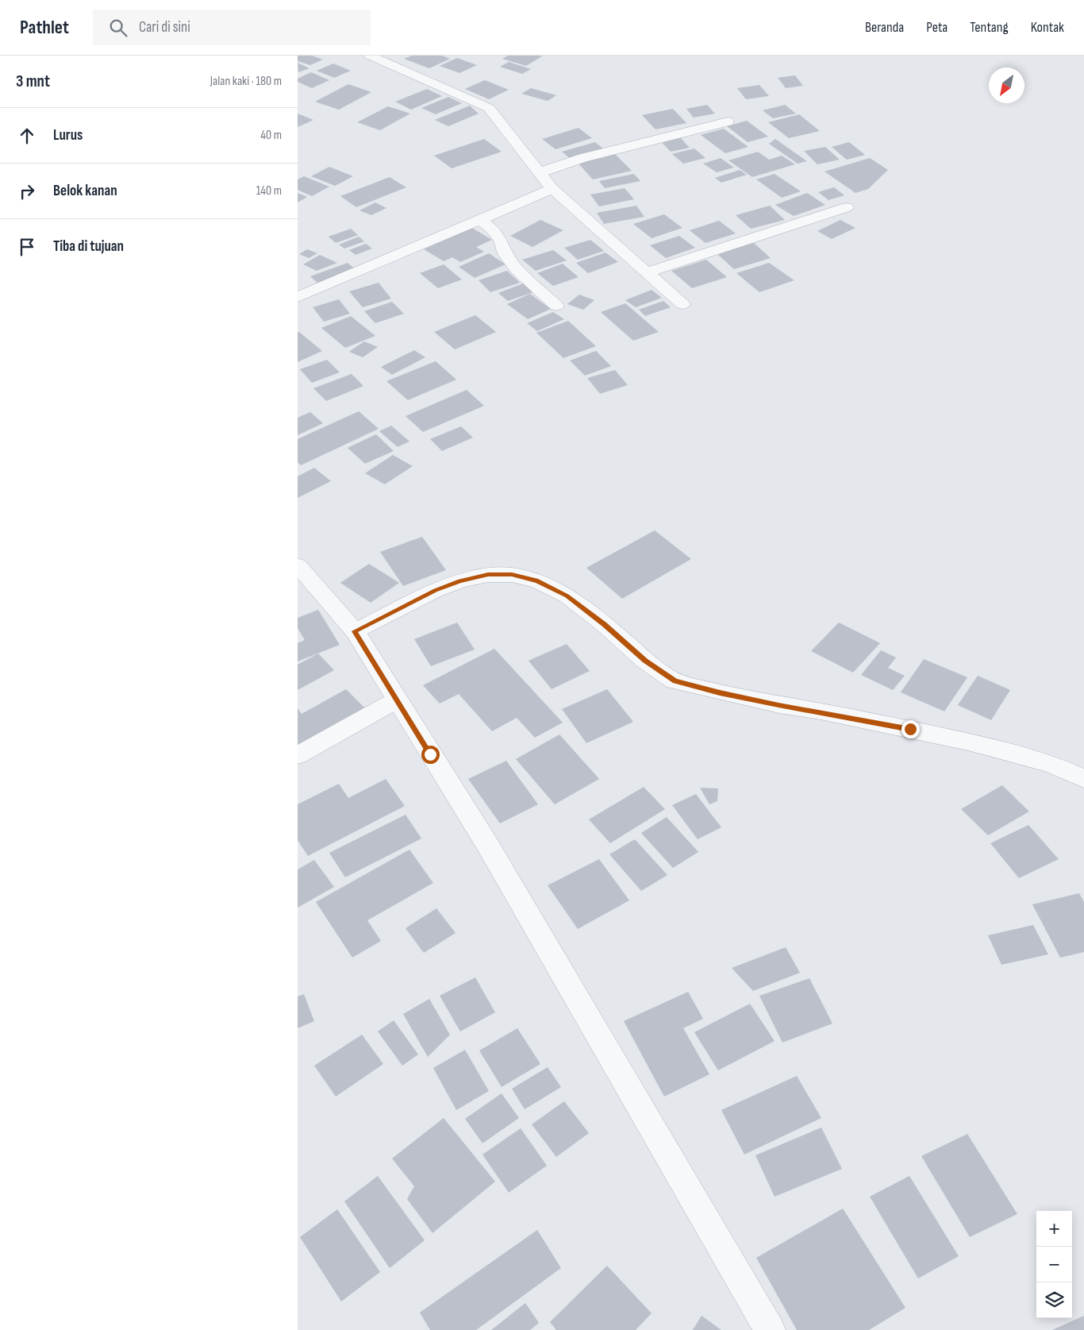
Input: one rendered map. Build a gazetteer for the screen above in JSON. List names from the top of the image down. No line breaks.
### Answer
{"north":"bottom left","page":{"header":"Pathlet","search":"Cari di sini","nav":["Beranda","Peta","Tentang","Kontak"],"heading":["3 mnt","Jalan kaki · 180 m"],"list":[["Lurus","40 m"],["Belok kanan","140 m"],"Tiba di tujuan"],"map_buttons":["+","−"]}}
